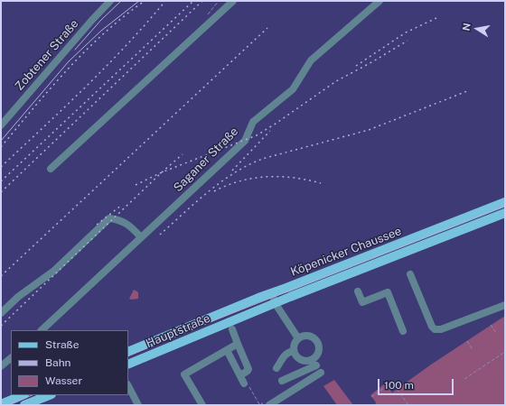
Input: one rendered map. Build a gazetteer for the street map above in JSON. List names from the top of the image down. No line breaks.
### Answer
{"streets":{"main road":["Köpenicker Chaussee","Hauptstraße"],"street":["Zobtener Straße","Saganer Straße"]},"crossings":[["Köpenicker Chaussee","Hauptstraße"]],"legend":["Straße","Bahn","Wasser"],"scale_bar":"100 m","north":"left"}
